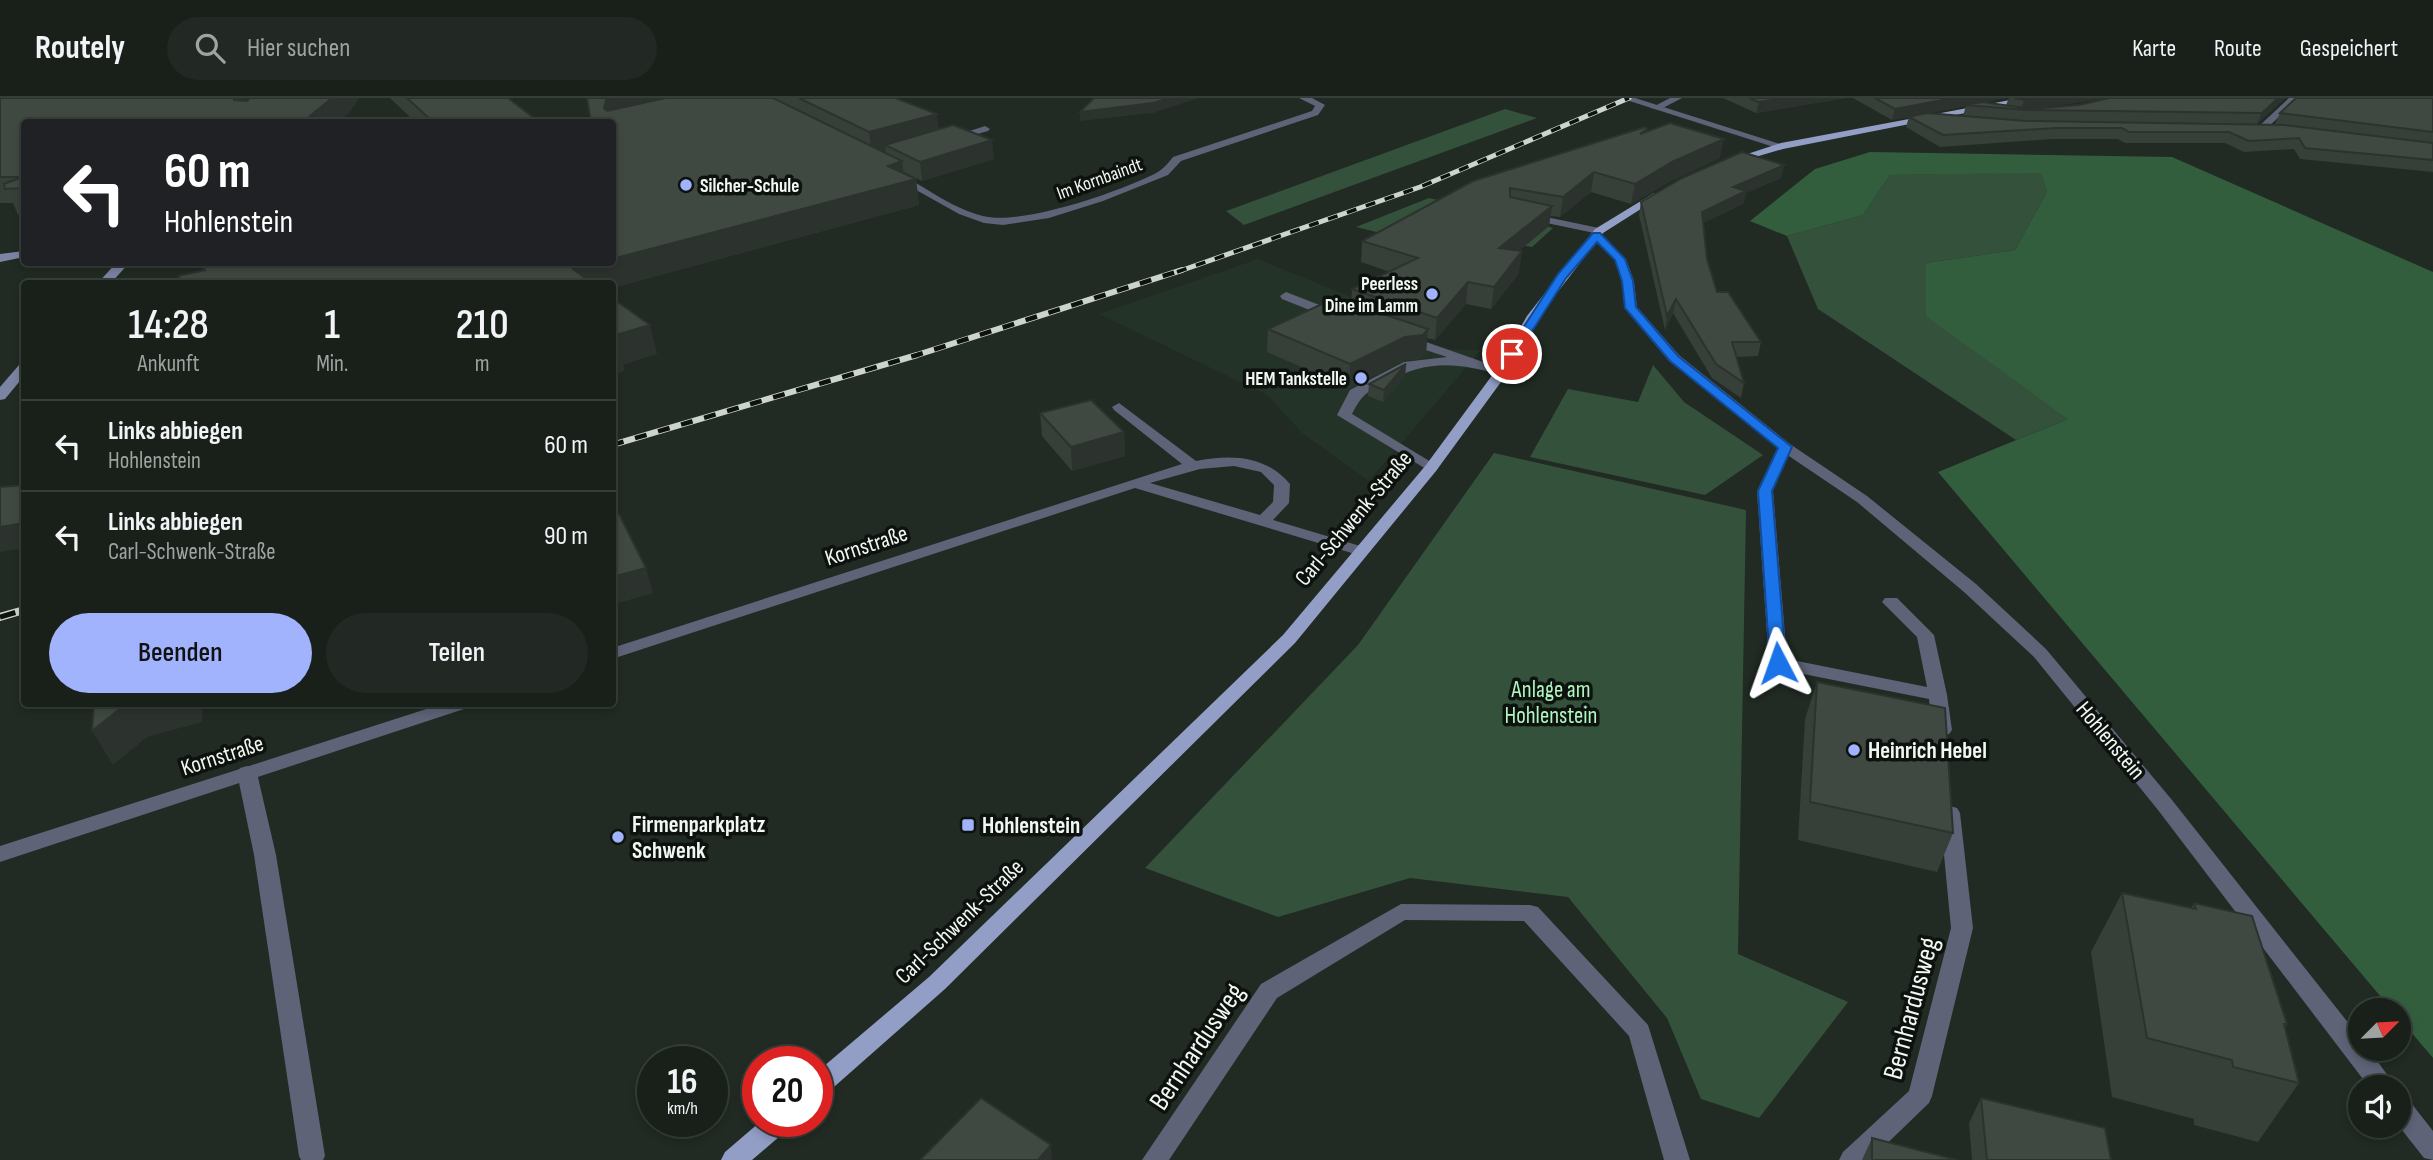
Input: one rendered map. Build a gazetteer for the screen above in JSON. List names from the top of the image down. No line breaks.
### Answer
{"streets":{"main road":["Carl-Schwenk-Straße"],"street":["Im Kornbaindt","Kornstraße","Hohlenstein","Bernhardusweg"]},"crossings":[["Carl-Schwenk-Straße","Hohlenstein"]],"parks":["Anlage am Hohlenstein"],"places":{"other":["Silcher-Schule","Peerless Dine im Lamm","HEM Tankstelle","Heinrich Hebel","Firmenparkplatz Schwenk"],"transit":["Hohlenstein"]},"north":"top right","page":{"header":"Routely","search":"Hier suchen","nav":["Karte","Route","Gespeichert"],"turn":["60 m","Hohlenstein"],"eta":["14:28","Ankunft","1","Min.","210","m"],"list":[{"name":"Links abbiegen","note":"Hohlenstein","value":"60 m"},{"name":"Links abbiegen","note":"Carl-Schwenk-Straße","value":"90 m"}],"buttons":["Beenden","Teilen"],"speed":"16 km/h","limit":"20"}}
